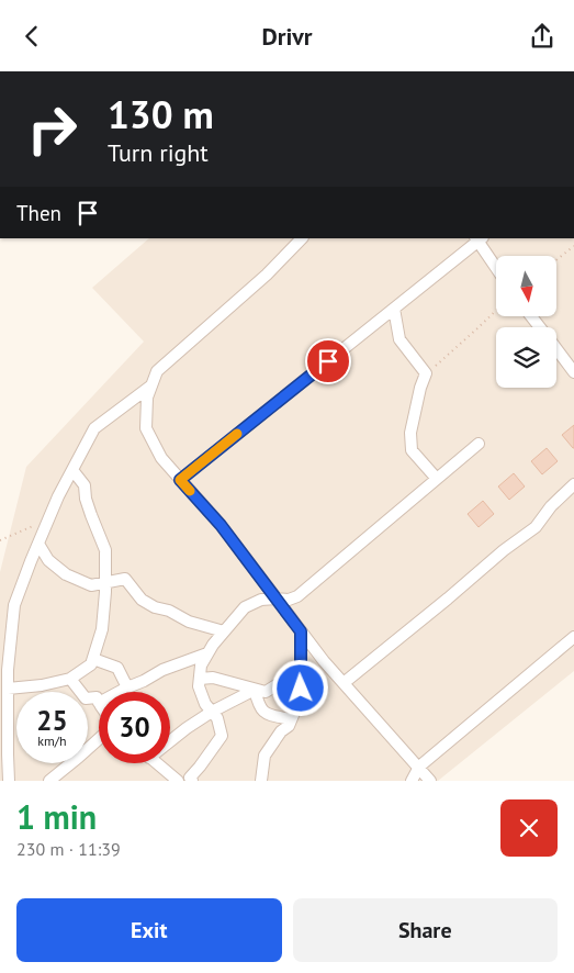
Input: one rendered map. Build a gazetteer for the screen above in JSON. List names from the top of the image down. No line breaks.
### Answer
{"north":"bottom","page":{"header":"Drivr","turn":["130 m","Turn right"],"then":"Then","speed":"25 km/h","limit":"30","heading":["1 min","230 m · 11:39"],"buttons":["Exit","Share"]}}
